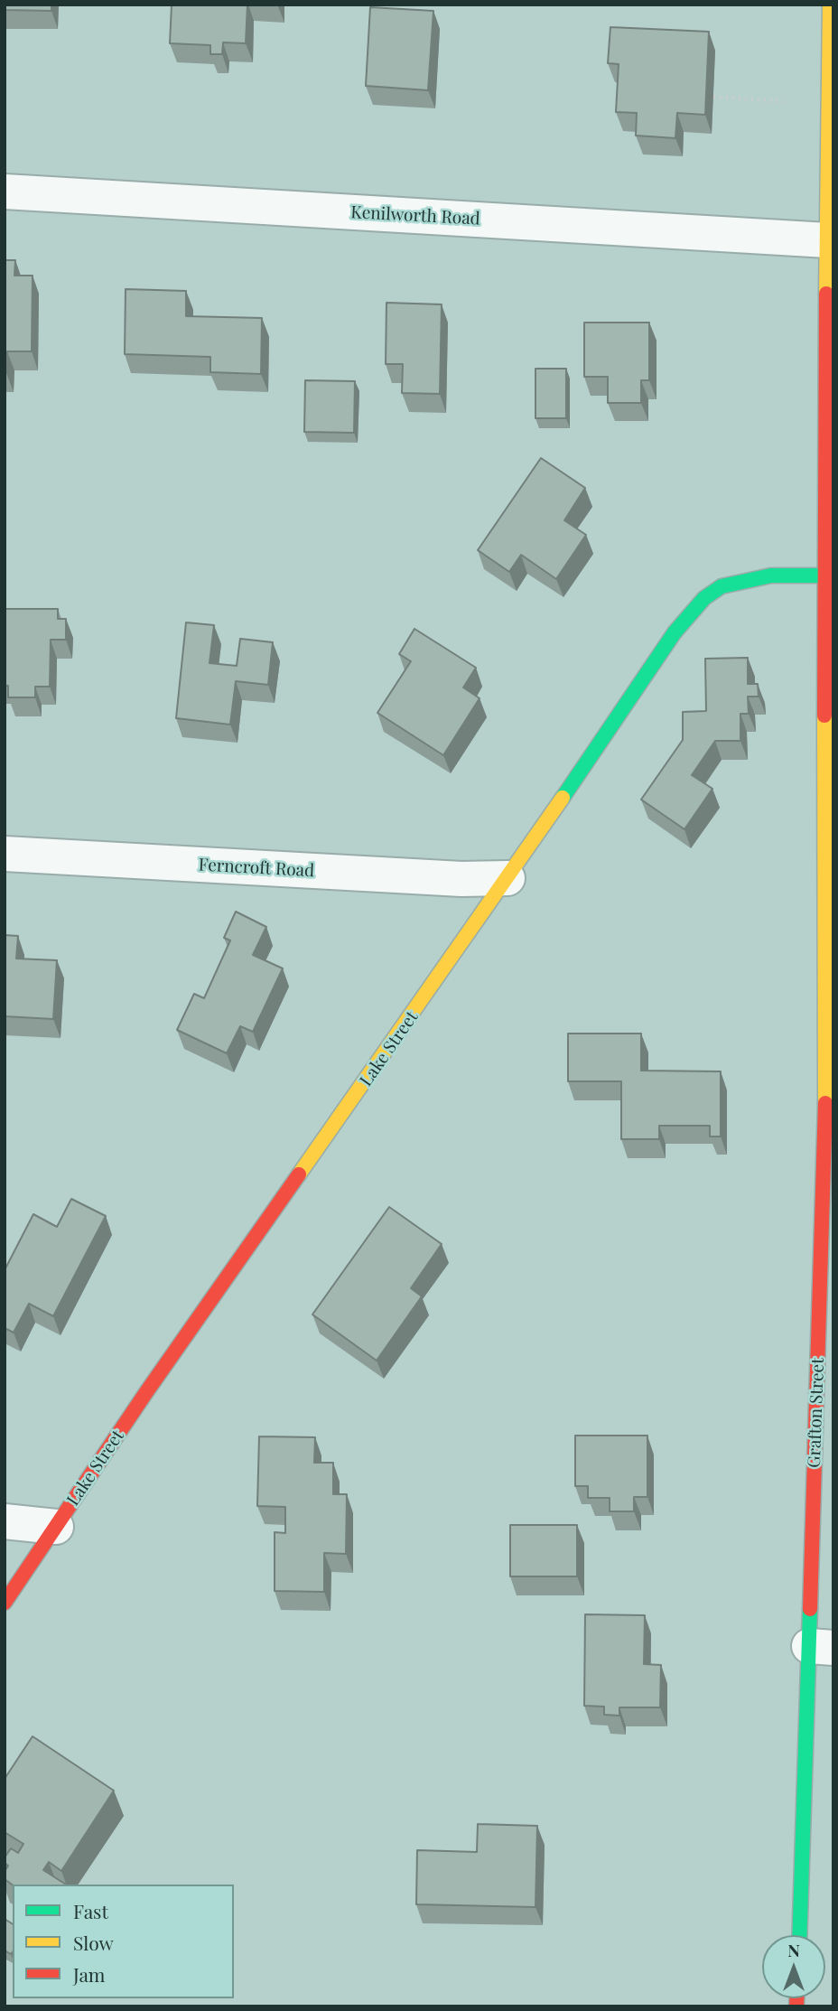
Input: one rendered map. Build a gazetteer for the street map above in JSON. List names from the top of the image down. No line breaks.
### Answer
{"streets":{"main road":["Lake Street","Grafton Street"],"street":["Kenilworth Road","Ferncroft Road"]},"crossings":[["Kenilworth Road","Grafton Street"],["Ferncroft Road","Lake Street"],["Lake Street","Grafton Street"]],"legend":["Fast","Slow","Jam"],"north":"top"}
